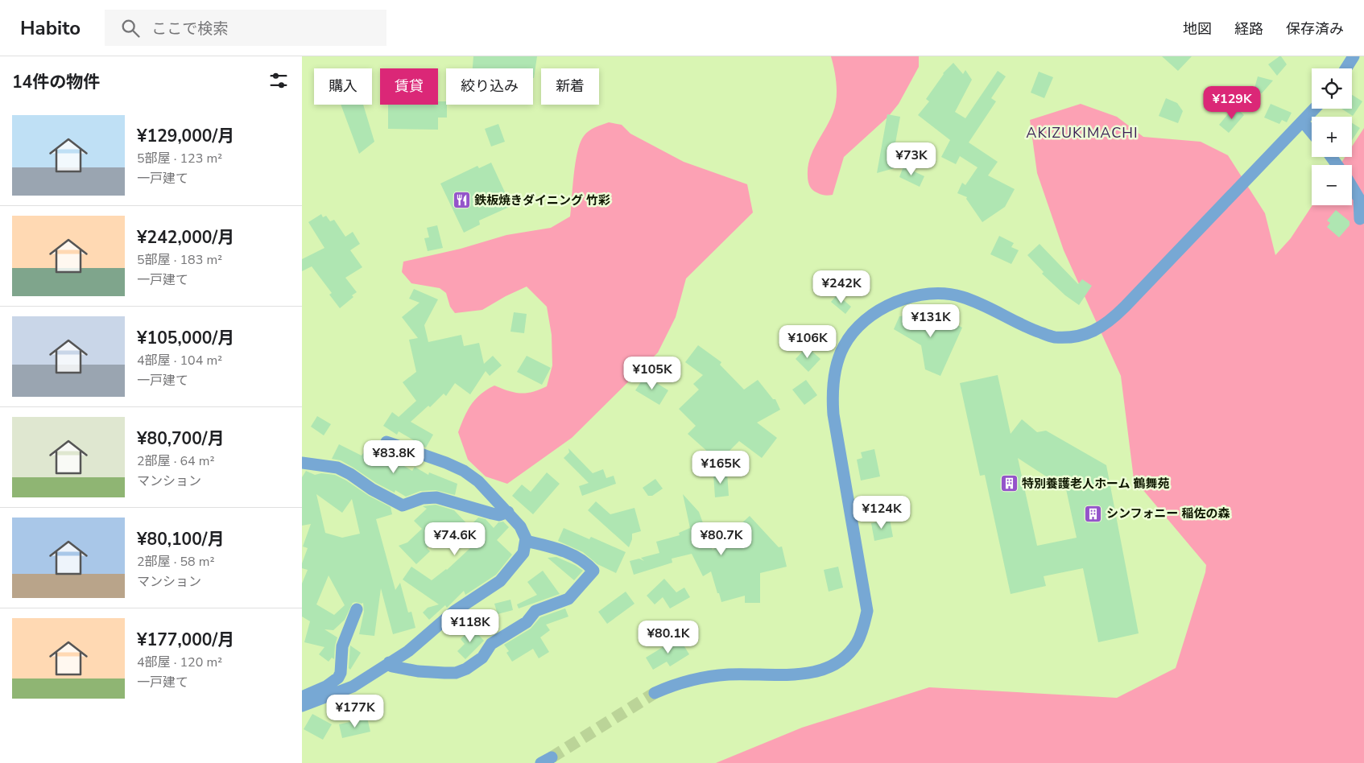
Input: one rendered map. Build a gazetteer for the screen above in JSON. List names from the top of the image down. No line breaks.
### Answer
{"districts":["AKIZUKIMACHI"],"places":{"restaurant":["鉄板焼きダイニング 竹彩"],"building":["特別養護老人ホーム 鶴舞苑","シンフォニー 稲佐の森"]},"page":{"header":"Habito","search":"ここで検索","nav":["地図","経路","保存済み"],"heading":"14件の物件","map_buttons":["+","−"],"chip":["購入","賃貸","絞り込み","新着"],"price":["¥129K","¥73K","¥242K","¥131K","¥106K","¥105K","¥83.8K","¥165K","¥124K","¥74.6K","¥80.7K","¥118K","¥80.1K","¥177K"],"list":[{"name":"¥129,000/月","note":"5部屋 · 123 m² · 一戸建て"},{"name":"¥242,000/月","note":"5部屋 · 183 m² · 一戸建て"},{"name":"¥105,000/月","note":"4部屋 · 104 m² · 一戸建て"},{"name":"¥80,700/月","note":"2部屋 · 64 m² · マンション"},{"name":"¥80,100/月","note":"2部屋 · 58 m² · マンション"},{"name":"¥177,000/月","note":"4部屋 · 120 m² · 一戸建て"}]}}
